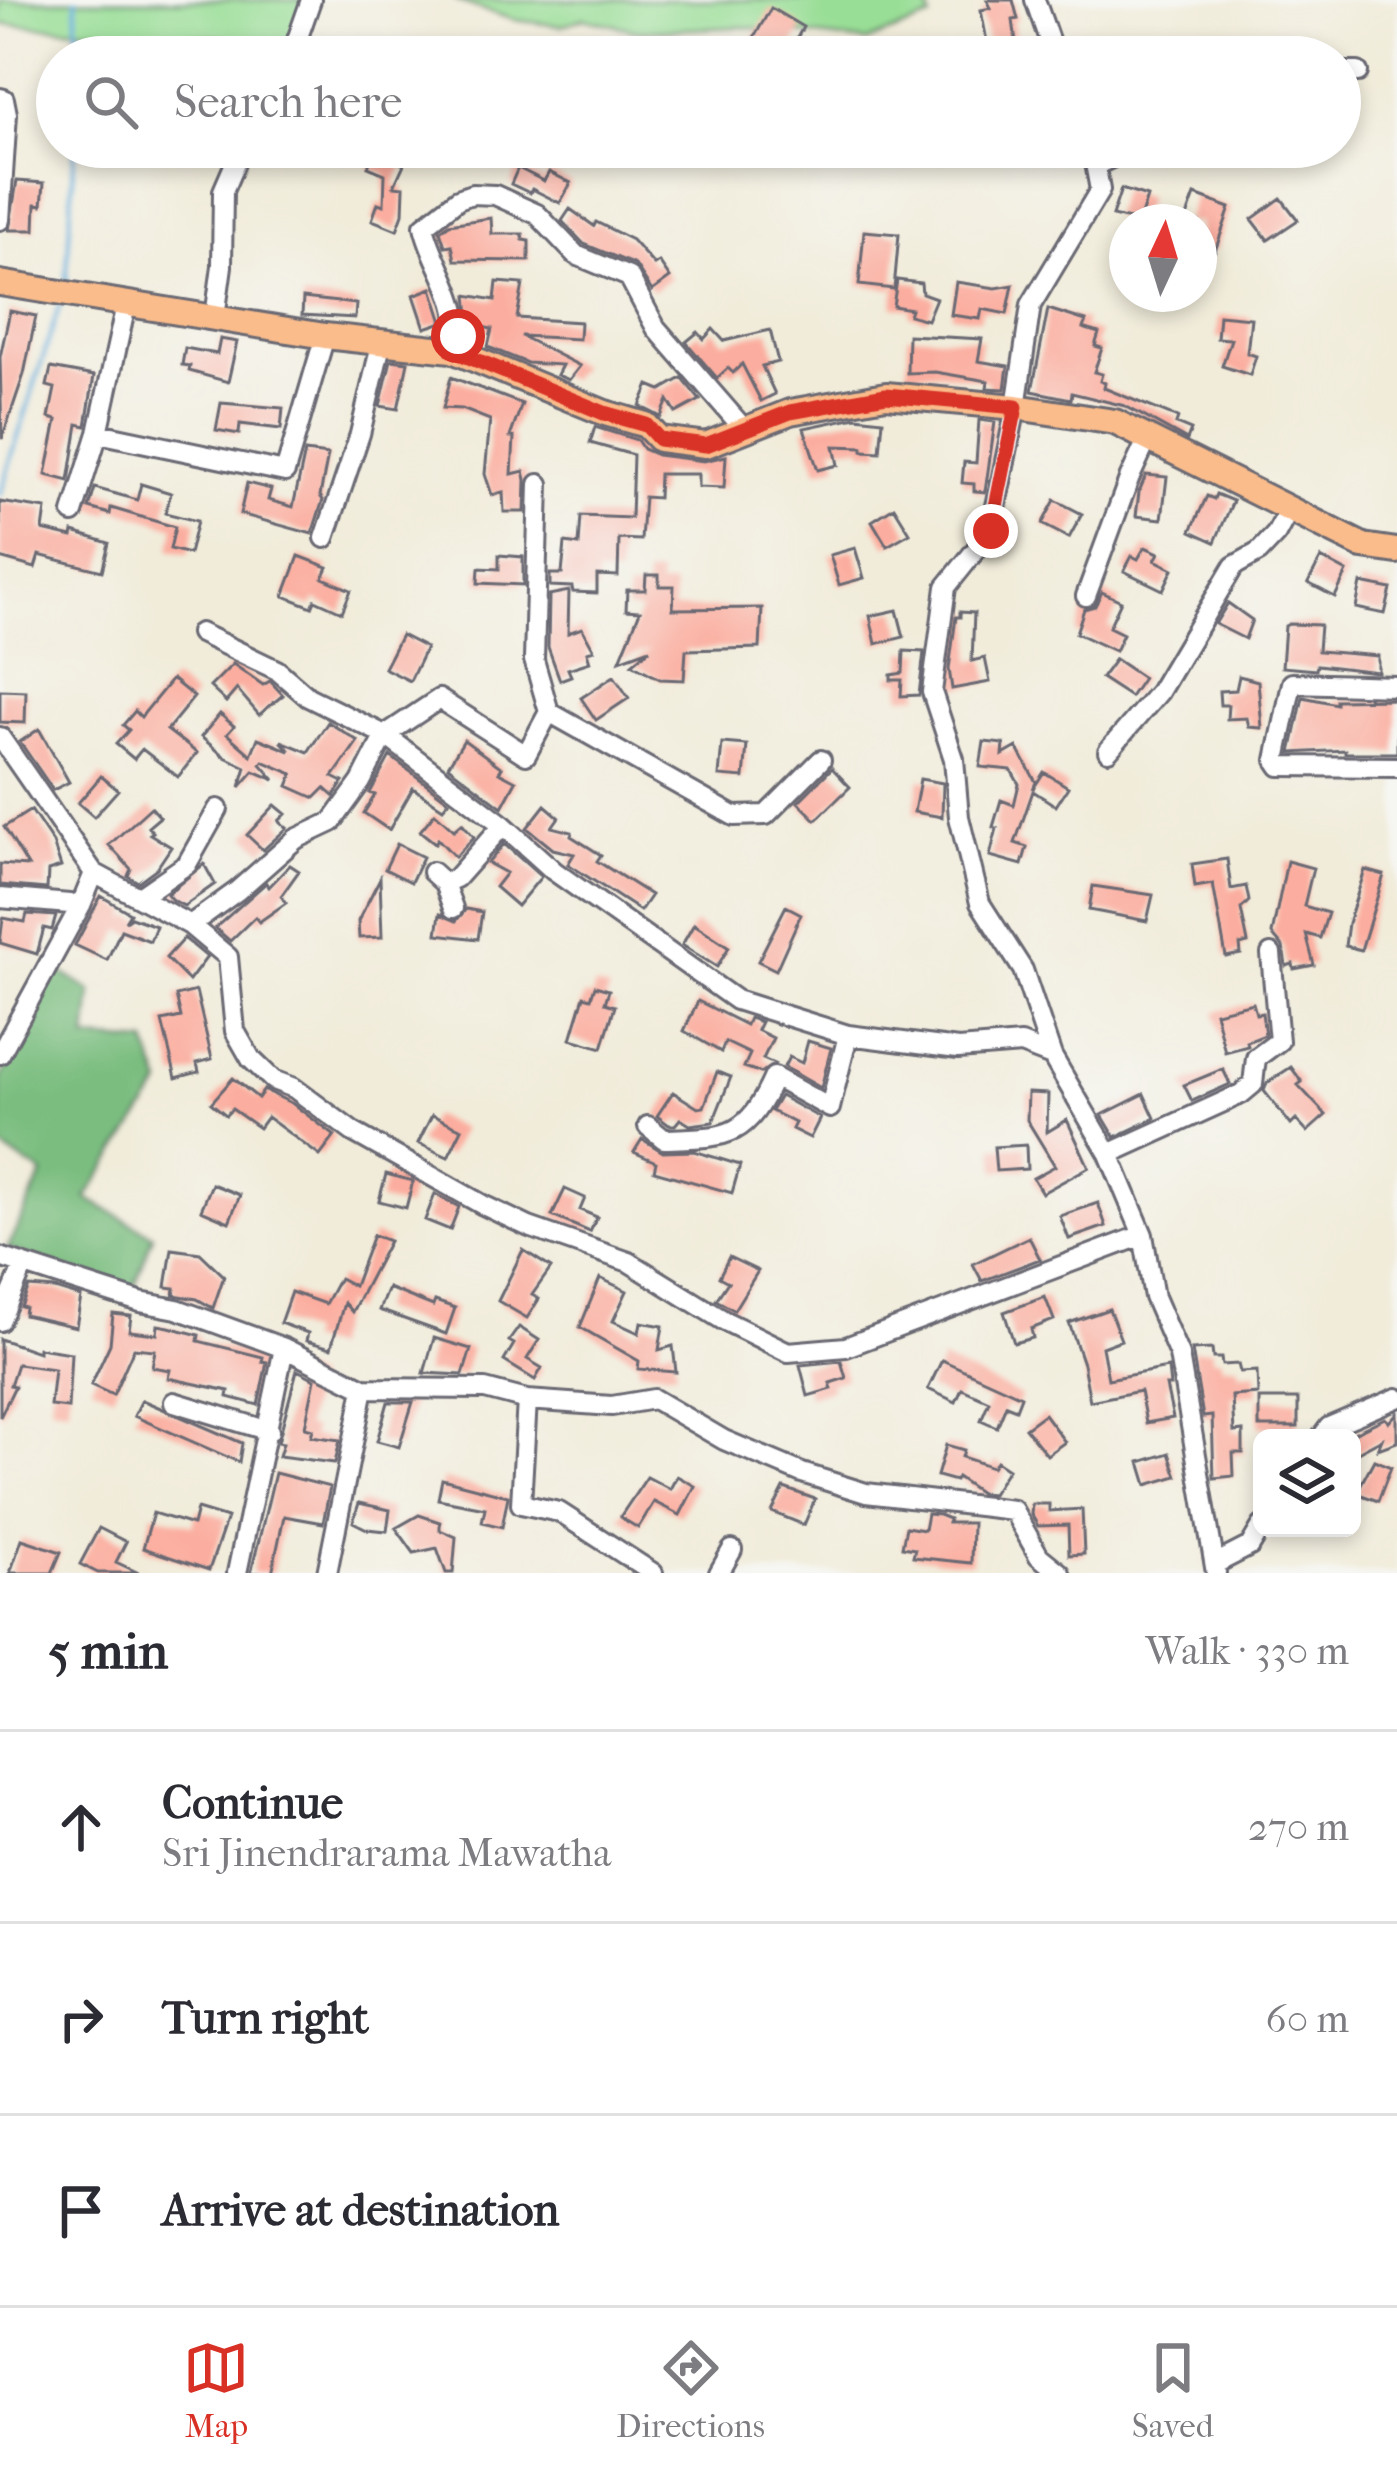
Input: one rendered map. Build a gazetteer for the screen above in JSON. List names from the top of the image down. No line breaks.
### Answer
{"north":"top","page":{"search":"Search here","heading":["5 min","Walk · 330 m"],"list":[["Continue","Sri Jinendrarama Mawatha","270 m"],["Turn right","60 m"],"Arrive at destination"],"nav":["Map","Directions","Saved"]}}
